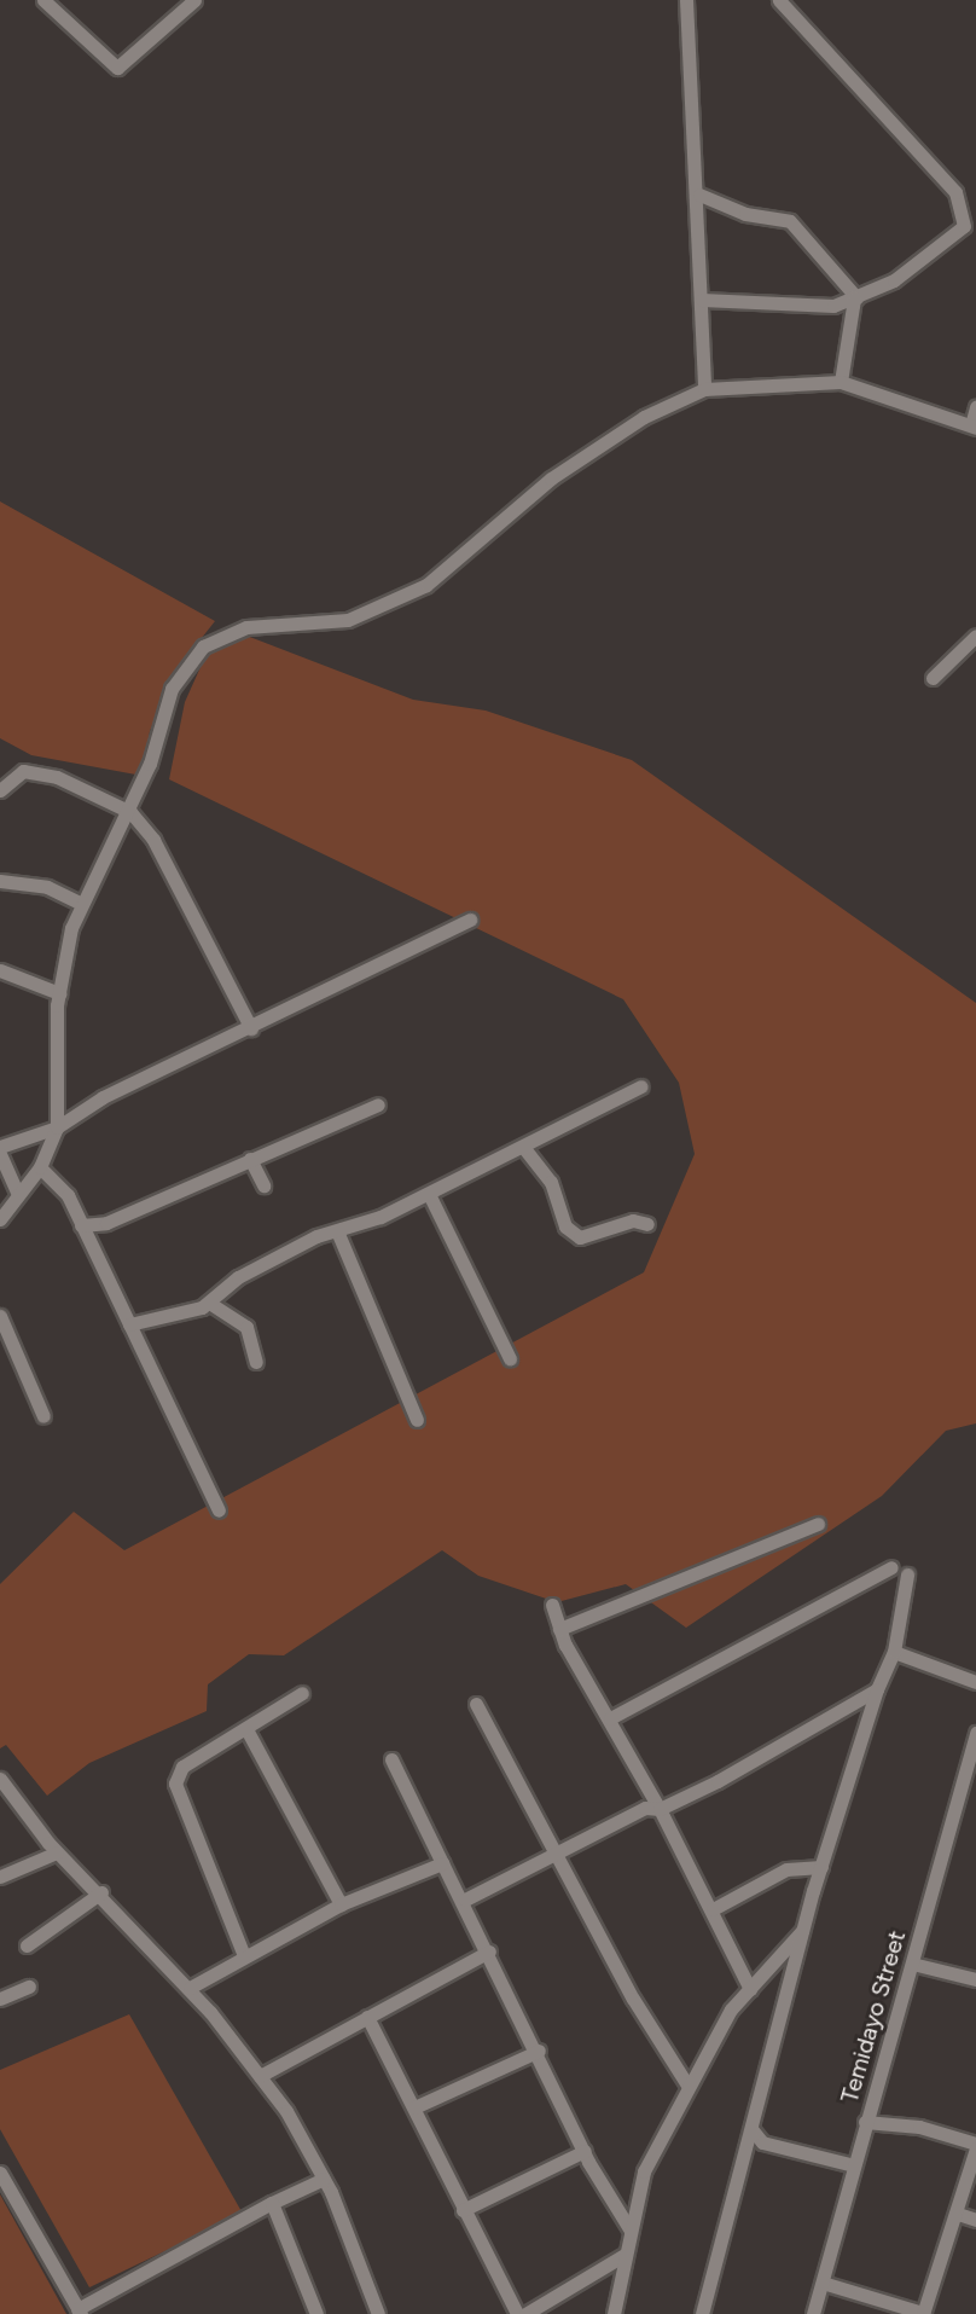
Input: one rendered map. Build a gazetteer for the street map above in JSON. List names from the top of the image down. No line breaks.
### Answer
{"streets":{"street":["Temidayo Street"]}}
